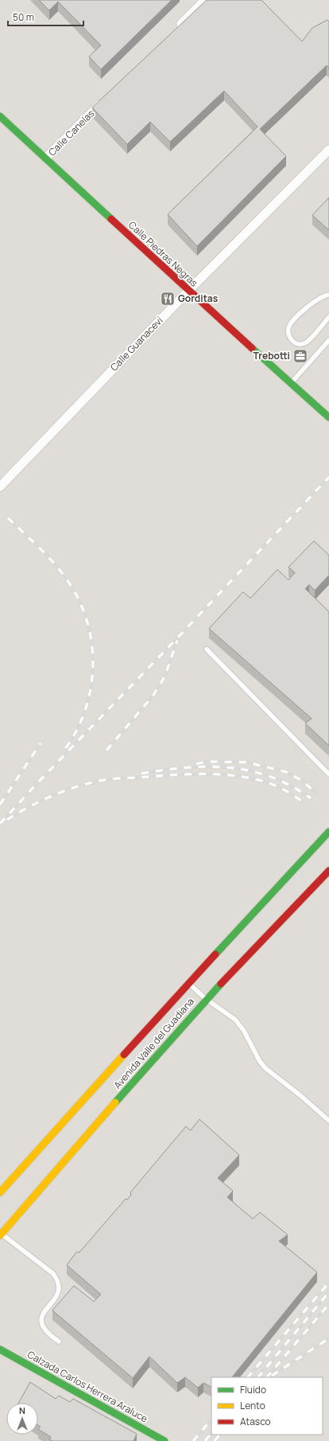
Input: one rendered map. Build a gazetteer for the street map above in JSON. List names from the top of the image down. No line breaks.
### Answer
{"streets":{"main road":["Calle Piedras Negras","Avenida Valle del Guadiana","Calzada Carlos Herrera Araluce"],"street":["Calle Canelas","Calle Guanaceví"]},"crossings":[["Calle Canelas","Calle Piedras Negras"],["Calle Piedras Negras","Calle Guanaceví"]],"places":{"restaurant":["Gorditas"],"office":["Trebotti"]},"legend":["Fluido","Lento","Atasco"],"scale_bar":"50 m","north":"top"}
